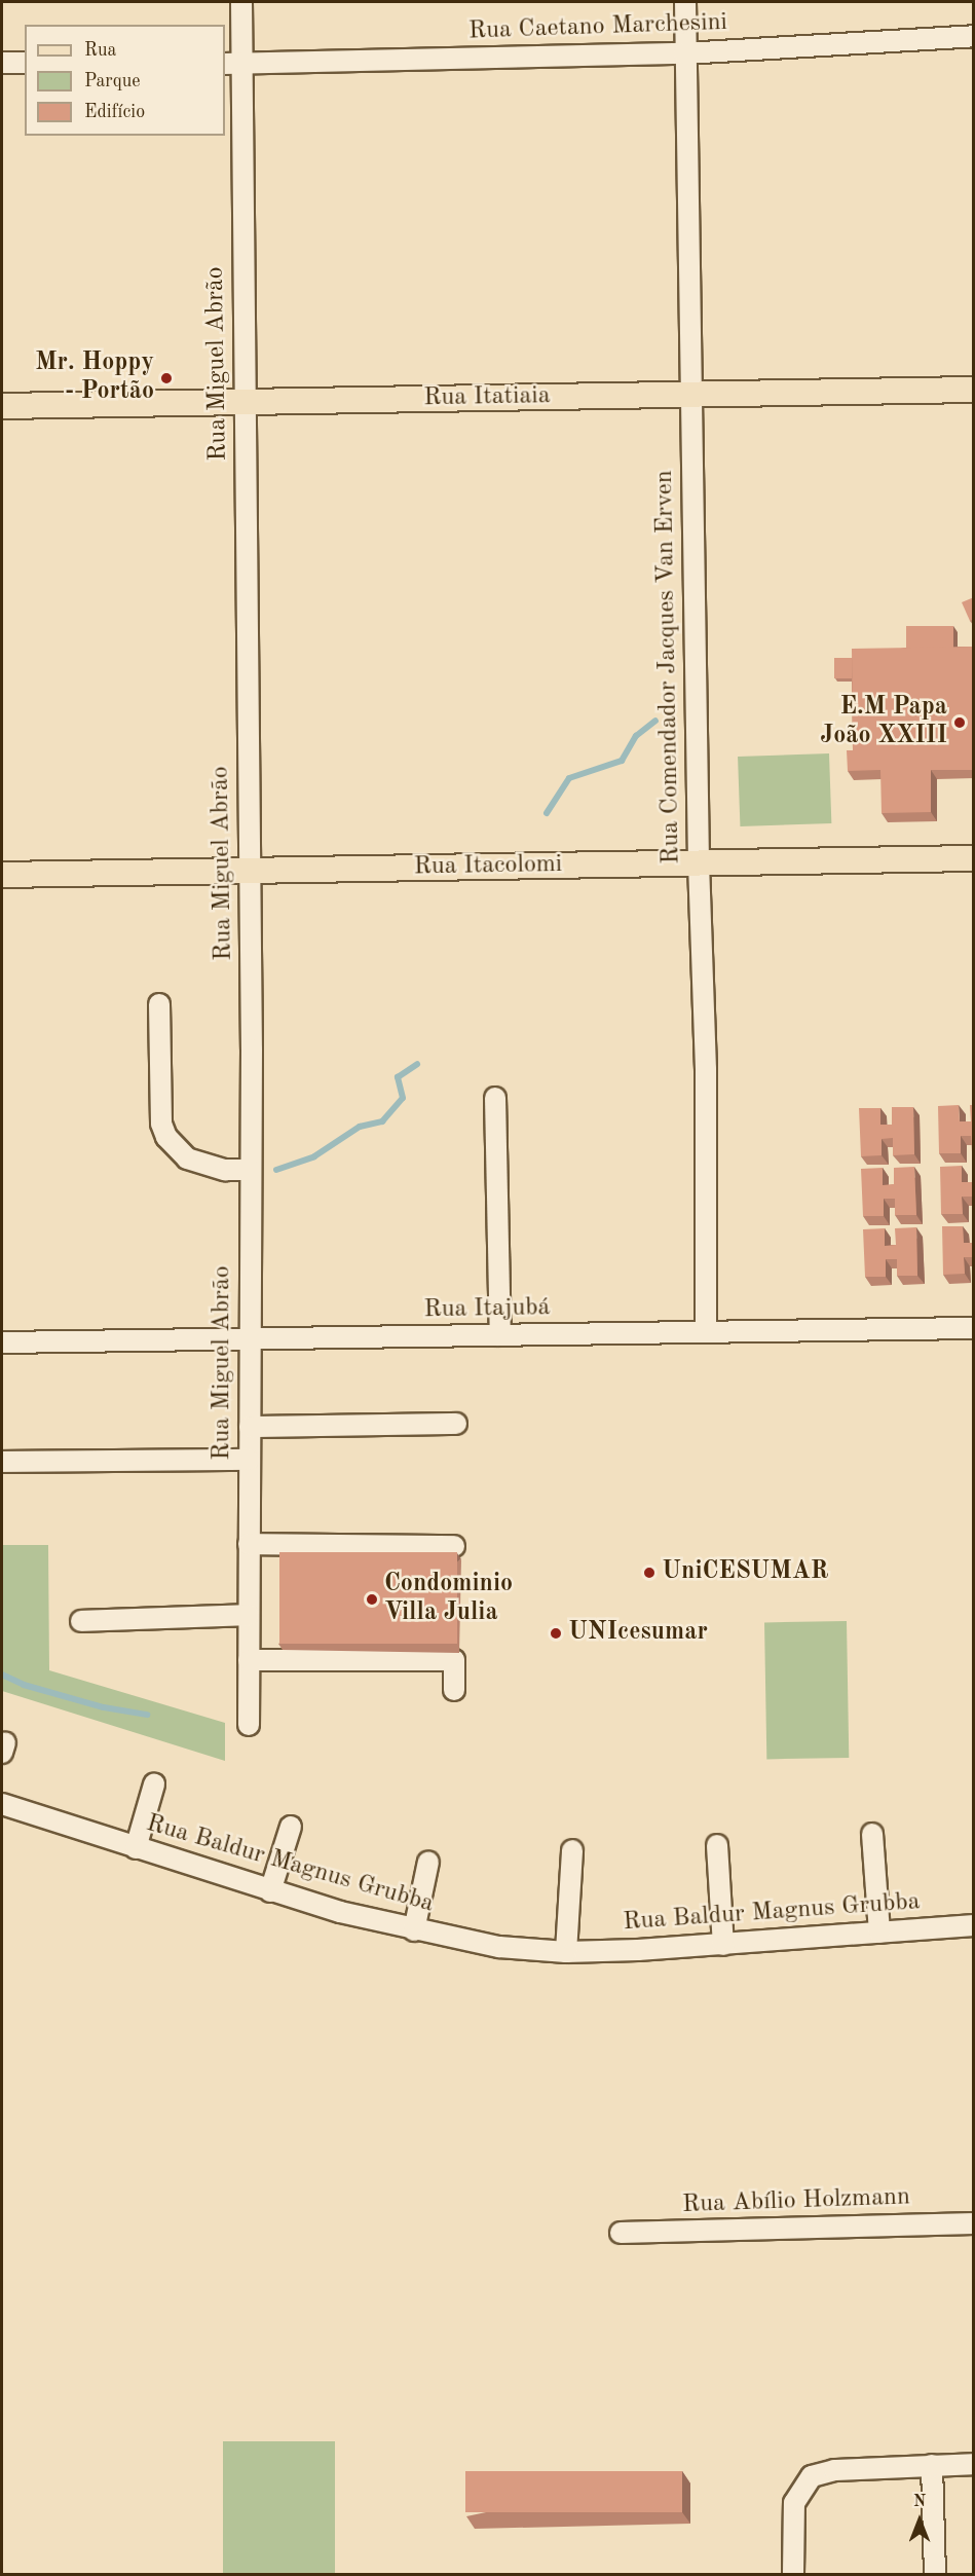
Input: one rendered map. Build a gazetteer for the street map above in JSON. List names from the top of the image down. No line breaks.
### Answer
{"streets":{"main road":["Rua Itatiaia","Rua Itacolomi"],"street":["Rua Caetano Marchesini","Rua Miguel Abrão","Rua Comendador Jacques Van Erven","Rua Itajubá","Rua Baldur Magnus Grubba","Rua Abílio Holzmann"]},"crossings":[["Rua Caetano Marchesini","Rua Miguel Abrão"],["Rua Caetano Marchesini","Rua Comendador Jacques Van Erven"],["Rua Miguel Abrão","Rua Itatiaia"],["Rua Miguel Abrão","Rua Itacolomi"],["Rua Miguel Abrão","Rua Itajubá"],["Rua Itatiaia","Rua Comendador Jacques Van Erven"],["Rua Comendador Jacques Van Erven","Rua Itacolomi"],["Rua Comendador Jacques Van Erven","Rua Itajubá"]],"places":["Mr. Hoppy - Portão","E.M Papa João XXIII","UniCESUMAR","Condominio Villa Julia","UNIcesumar"],"legend":["Rua","Parque","Edifício"],"north":"top"}
